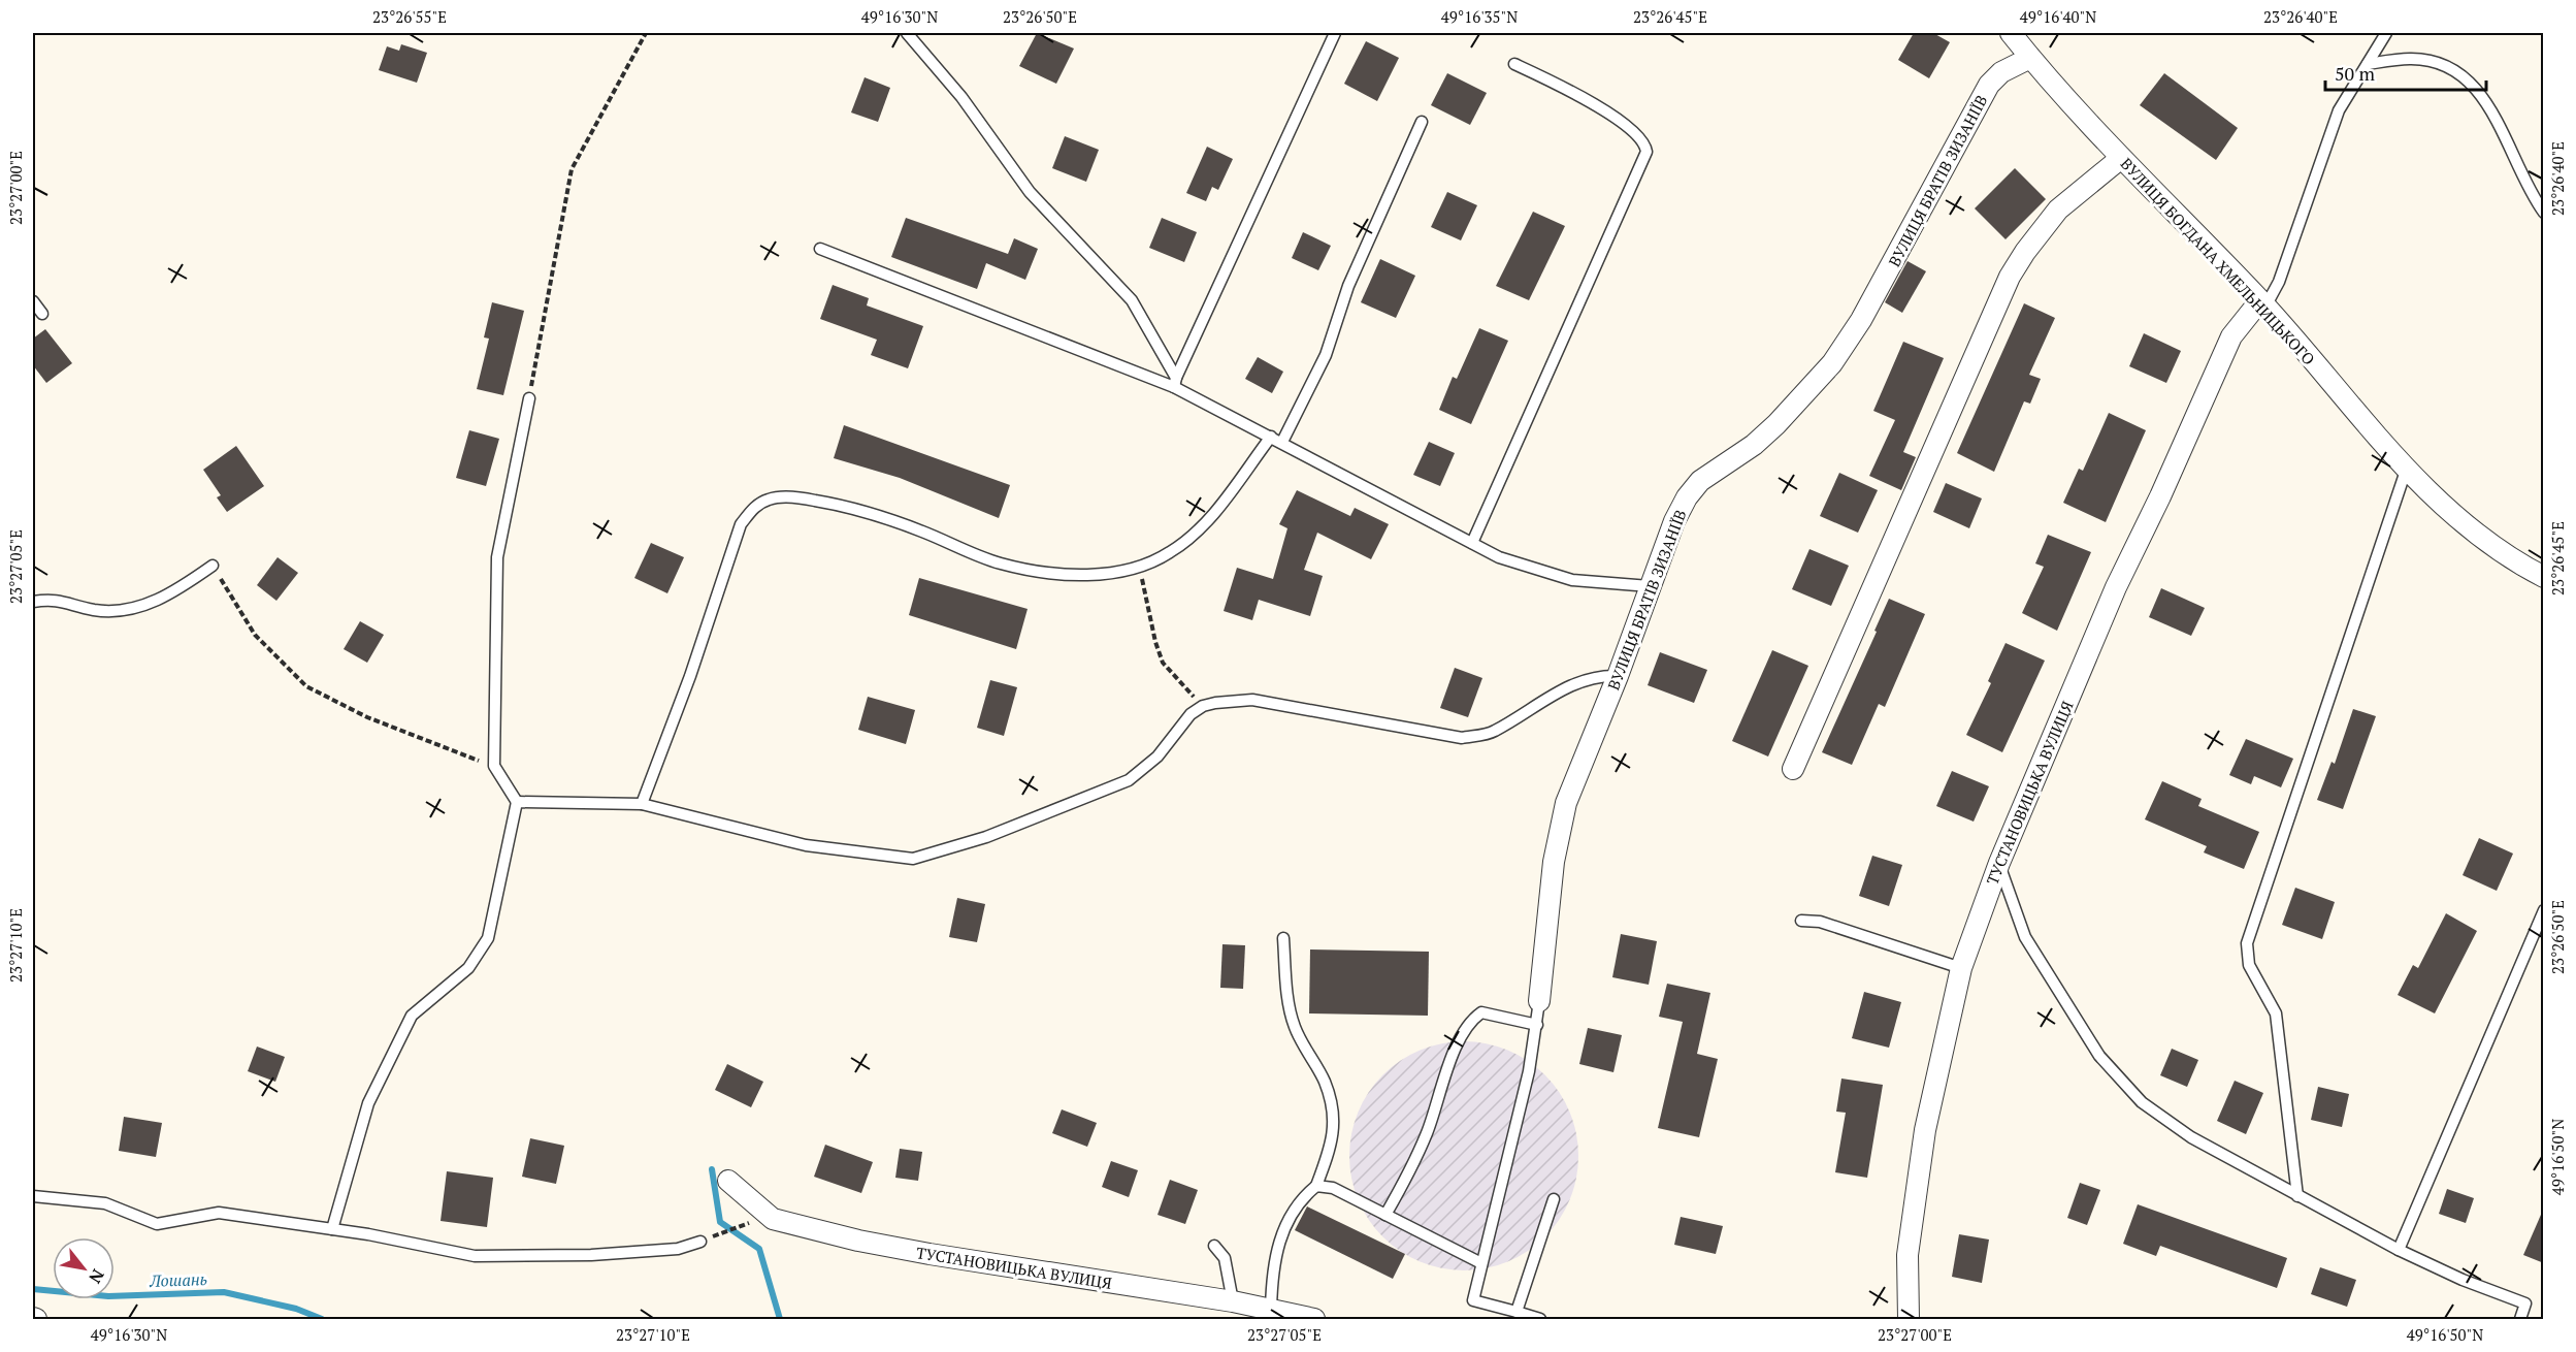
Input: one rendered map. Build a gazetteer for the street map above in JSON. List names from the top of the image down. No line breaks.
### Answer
{"streets":{"street":["ВУЛИЦЯ БРАТІВ ЗИЗАНІЇВ","ВУЛИЦЯ БОГДАНА ХМЕЛЬНИЦЬКОГО","ТУСТАНОВИЦЬКА ВУЛИЦЯ"]},"crossings":[["ВУЛИЦЯ БРАТІВ ЗИЗАНІЇВ","ВУЛИЦЯ БОГДАНА ХМЕЛЬНИЦЬКОГО"],["ВУЛИЦЯ БОГДАНА ХМЕЛЬНИЦЬКОГО","ТУСТАНОВИЦЬКА ВУЛИЦЯ"]],"water":["Лошань"],"scale_bar":"50 m","north":"bottom right","coordinates":["23°26'55\"E","49°16'30\"N","23°26'50\"E","49°16'35\"N","23°26'45\"E","49°16'40\"N","23°26'40\"E","23°27'00\"E","23°27'05\"E","23°27'10\"E","49°16'50\"N"]}
